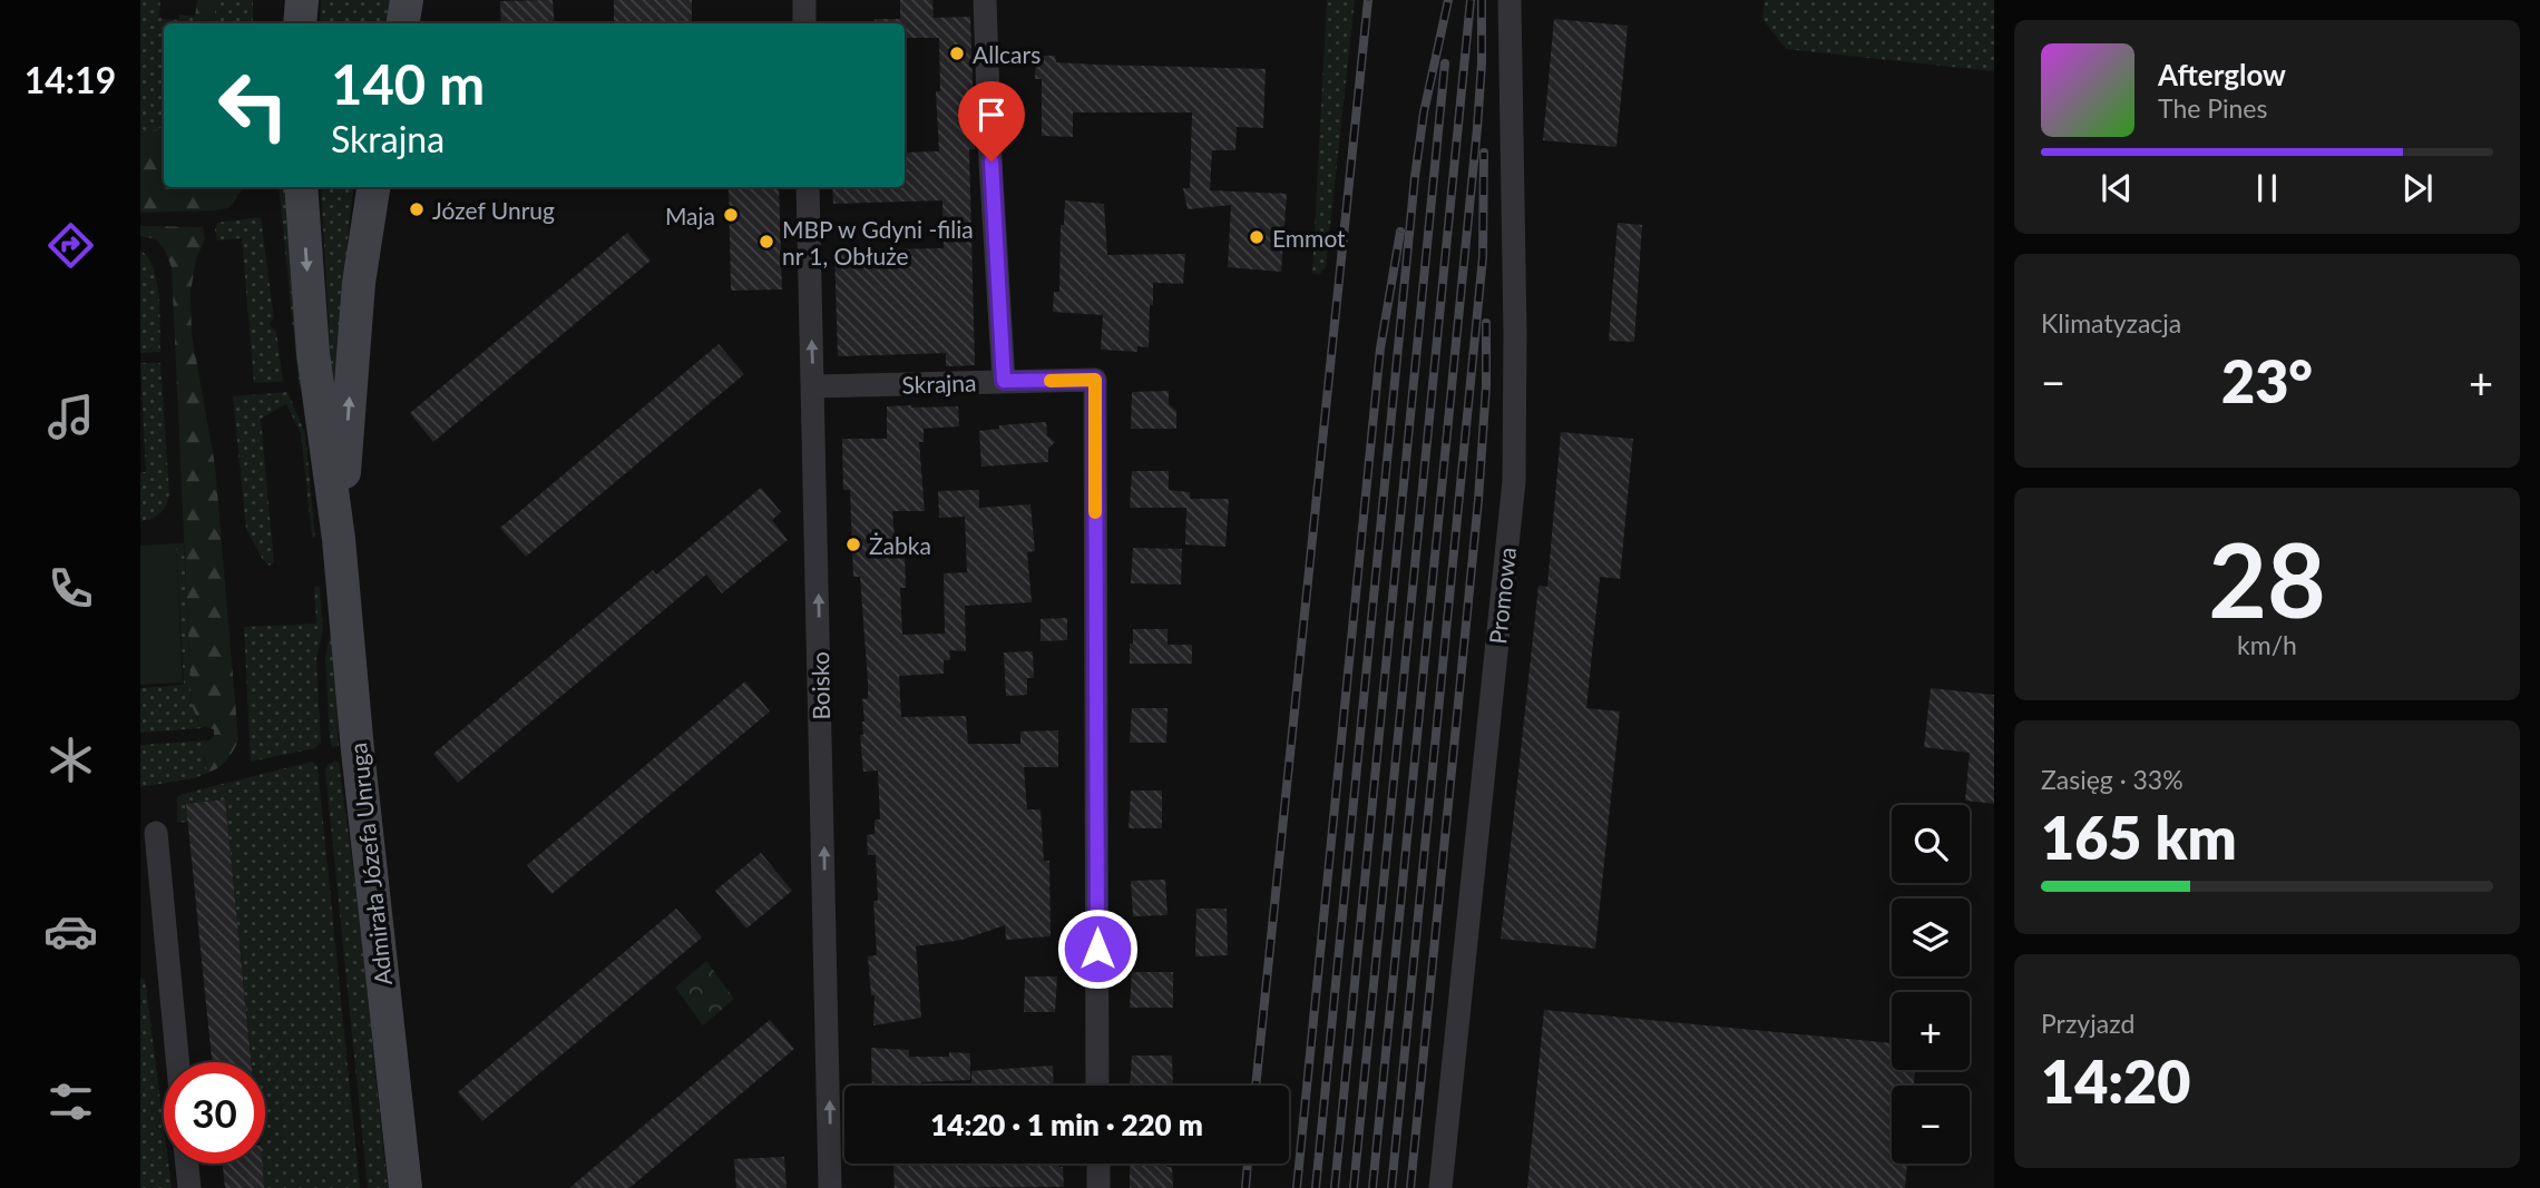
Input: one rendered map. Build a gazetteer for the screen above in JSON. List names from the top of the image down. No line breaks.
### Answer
{"streets":{"street":["Skrajna","Promowa","Boisko","Admirała Józefa Unruga"]},"crossings":[["Skrajna","Boisko"]],"one_way":["Boisko"],"places":["Allcars","Józef Unrug","Maja","Emmot","MBP w Gdyni -filia nr 1, Obłuże","Żabka"],"page":{"tabs":"14:19","turn":["140 m","Skrajna"],"song":["Afterglow","The Pines"],"tile":["Klimatyzacja",["28","km/h"],["Zasięg · 33%","165 km"],["Przyjazd","14:20"]],"heat":["−","23°","+"],"map_buttons":["+","−"],"limit":"30","trip":"14:20 · 1 min · 220 m"}}
